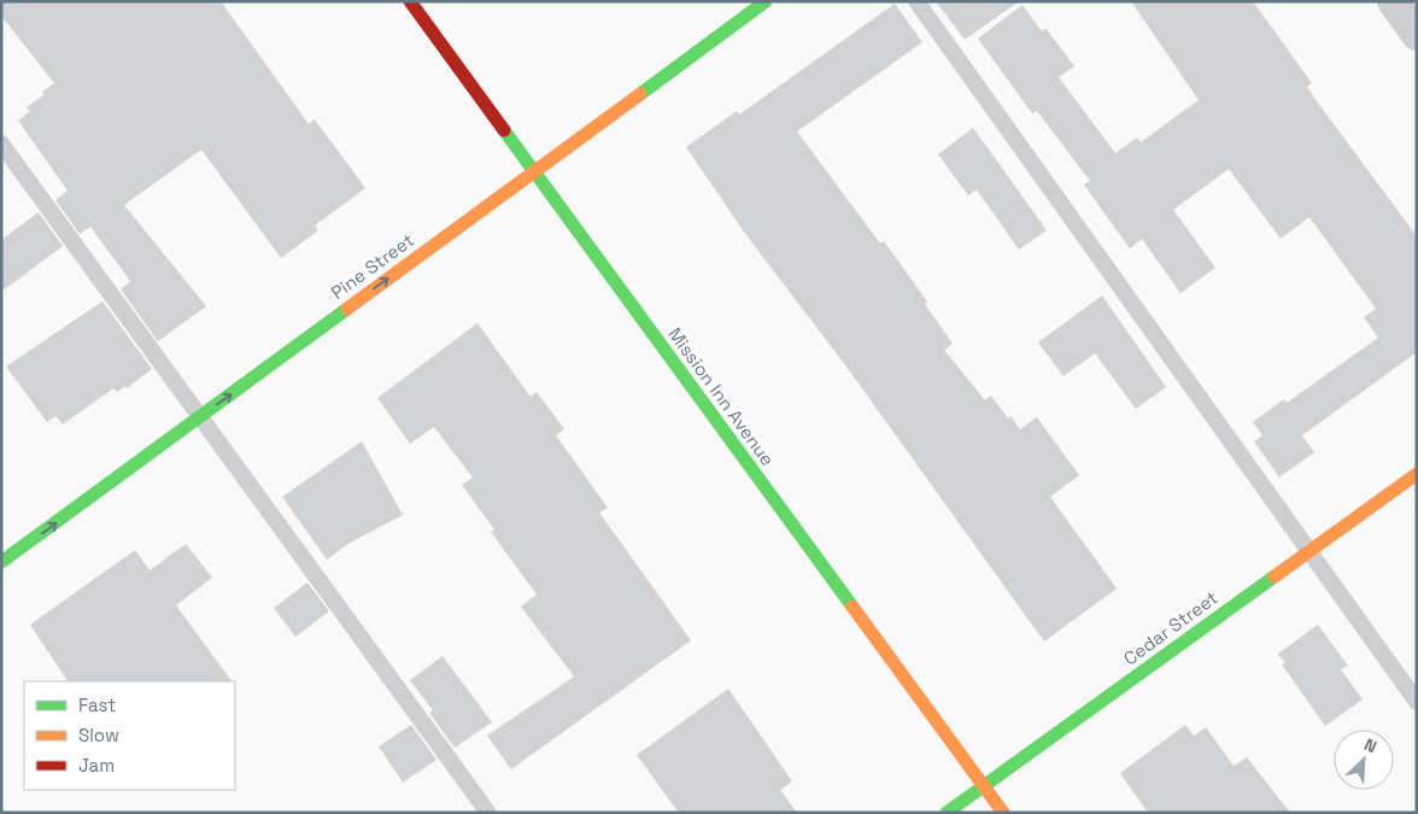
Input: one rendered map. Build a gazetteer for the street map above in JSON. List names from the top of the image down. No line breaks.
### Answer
{"streets":{"street":["Pine Street","Mission Inn Avenue","Cedar Street"]},"crossings":[["Pine Street","Mission Inn Avenue"],["Mission Inn Avenue","Cedar Street"]],"one_way":["Pine Street"],"legend":["Fast","Slow","Jam"],"north":"top right"}
